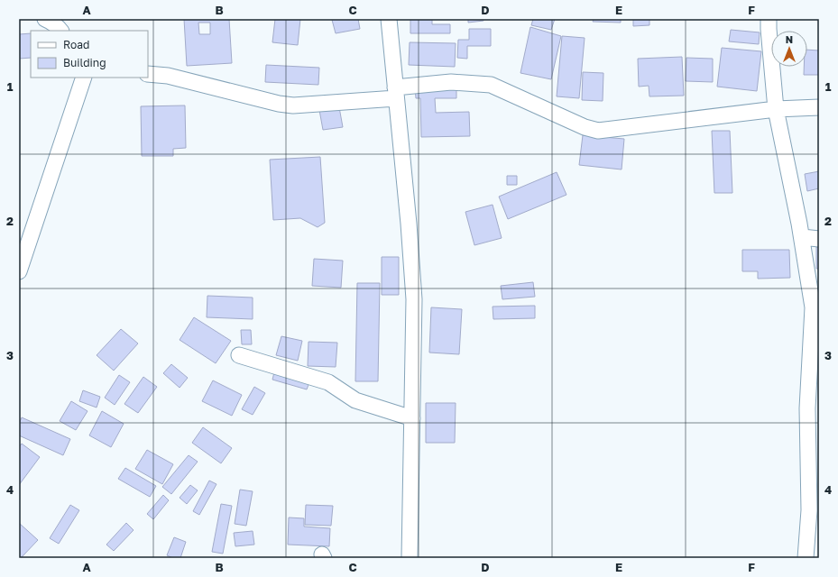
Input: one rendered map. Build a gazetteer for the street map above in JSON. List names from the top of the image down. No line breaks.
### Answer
{"legend":["Road","Building"],"north":"top","grid":{"columns":["A","B","C","D","E","F"],"rows":["1","2","3","4"]}}
